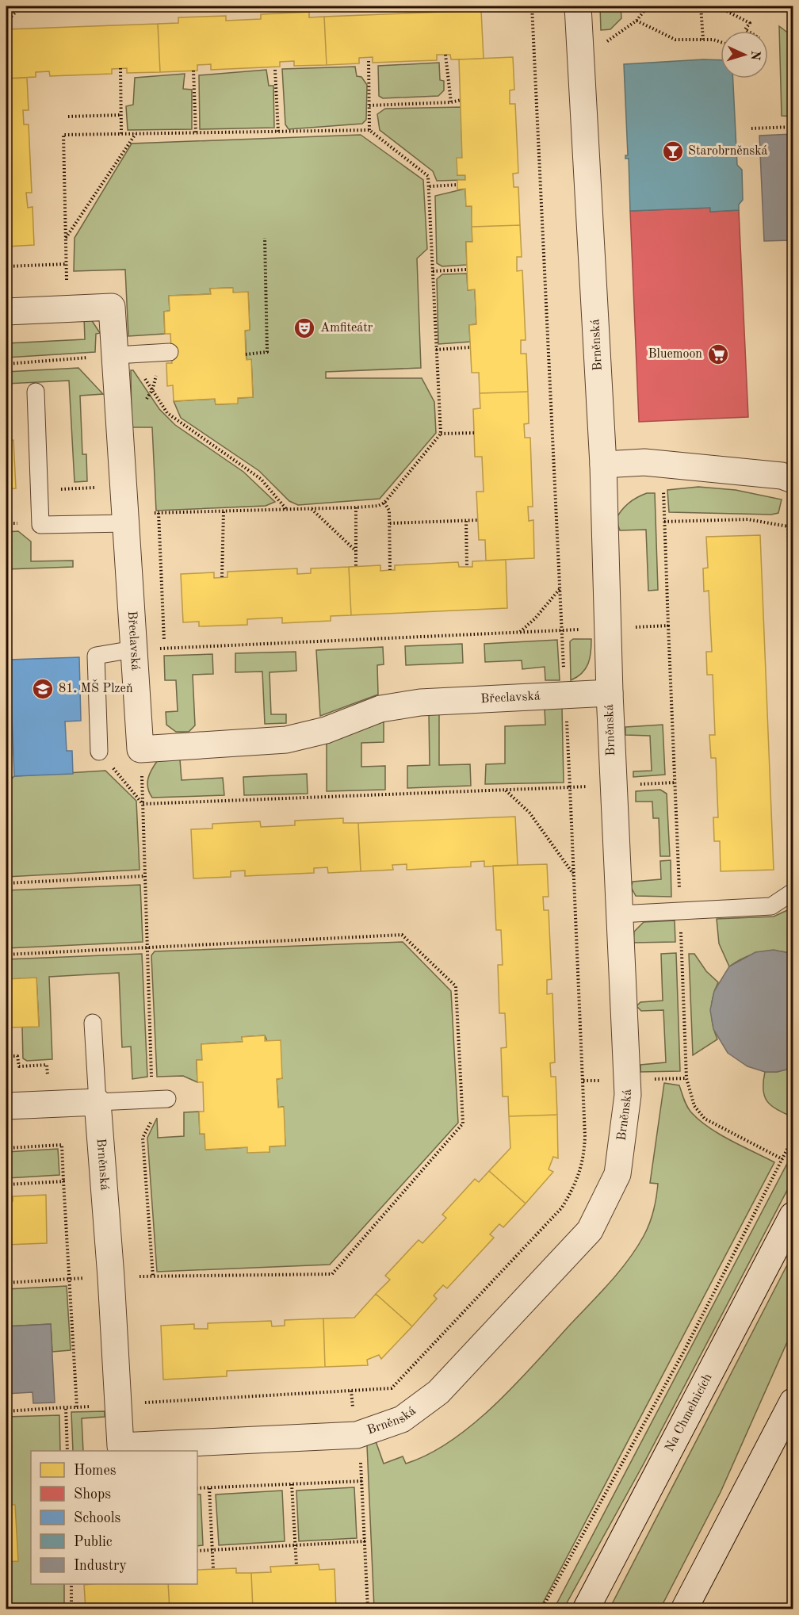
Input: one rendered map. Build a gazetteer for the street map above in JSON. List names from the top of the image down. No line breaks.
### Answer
{"streets":{"street":["Brněnská","Břeclavská","Na Chmelnicích"]},"crossings":[["Brněnská","Břeclavská"]],"places":{"bar":["Starobrněnská"],"theatre":["Amfiteátr"],"supermarket":["Bluemoon"],"school or university":["81. MŠ Plzeň"]},"legend":["Homes","Shops","Schools","Public","Industry"],"north":"right"}
